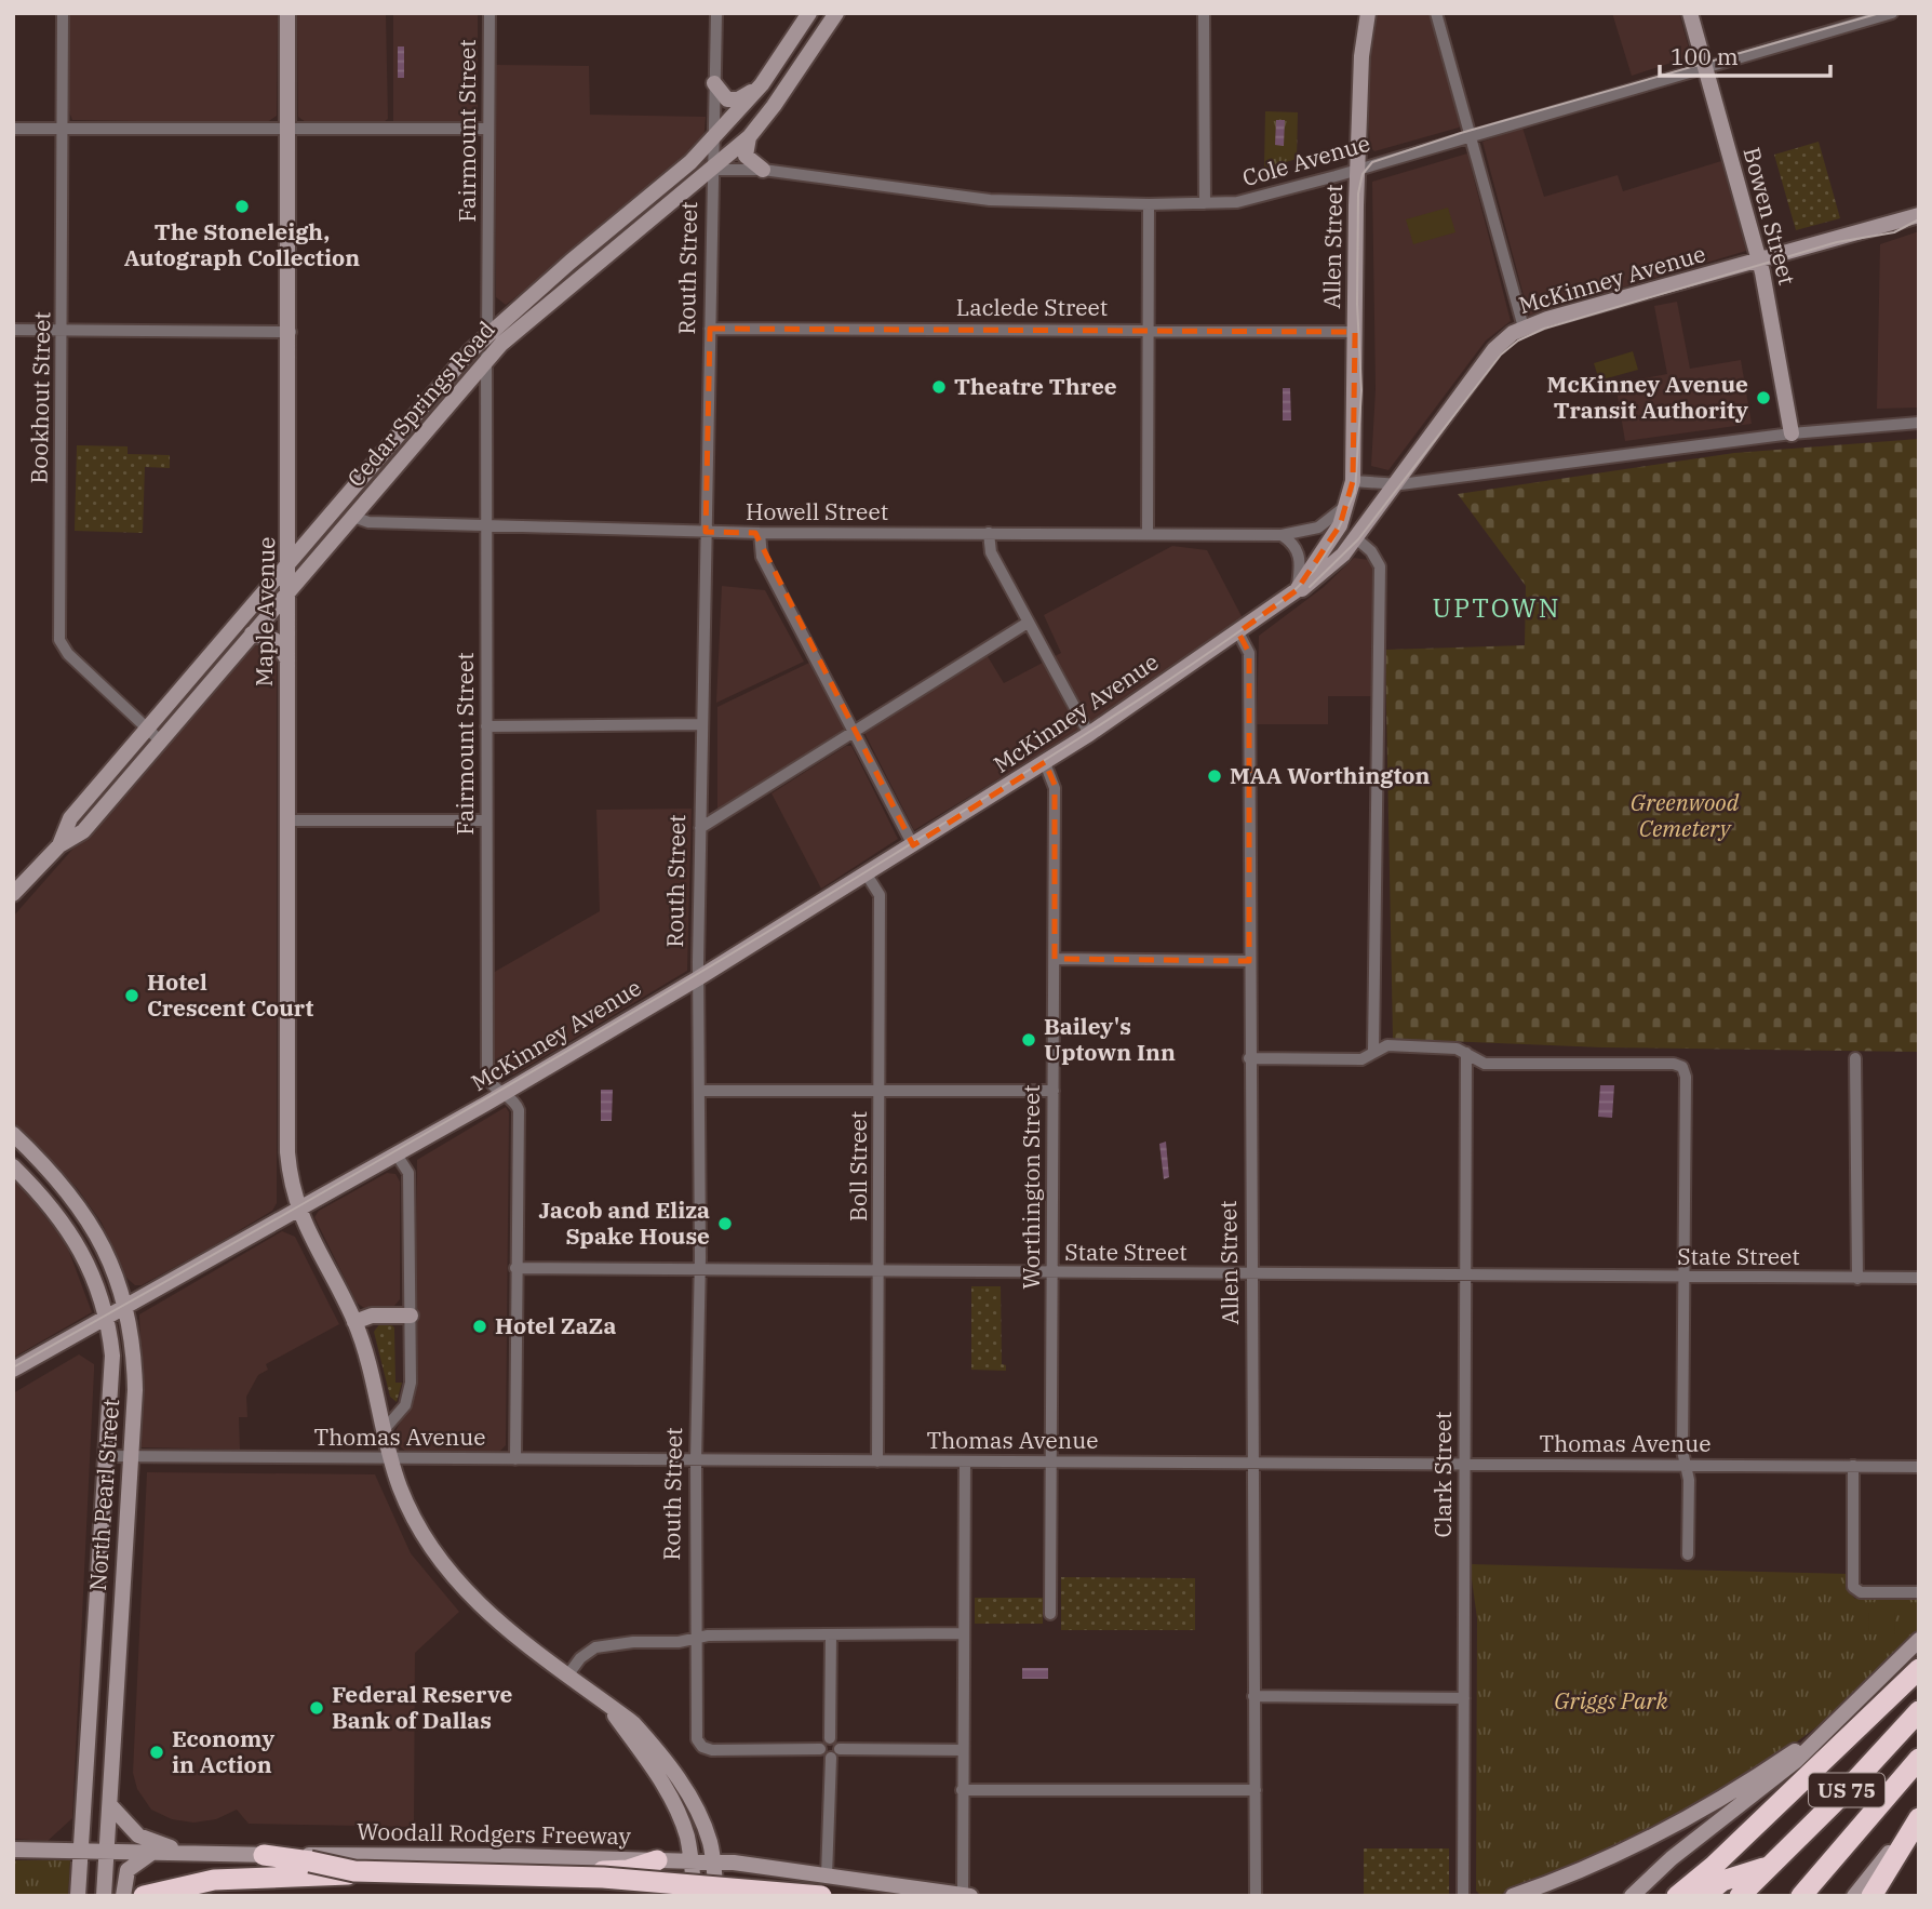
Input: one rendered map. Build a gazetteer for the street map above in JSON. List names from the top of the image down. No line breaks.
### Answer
{"streets":{"highway":["US 75"],"main road":["Bowen Street","Allen Street","McKinney Avenue","Cedar Springs Road","Maple Avenue","North Pearl Street","Woodall Rodgers Freeway"],"street":["Fairmount Street","Cole Avenue","Routh Street","Laclede Street","Bookhout Street","Howell Street","Boll Street","Worthington Street","State Street","Thomas Avenue","Clark Street"]},"crossings":[["Fairmount Street","McKinney Avenue"],["Fairmount Street","Cedar Springs Road"],["Fairmount Street","Howell Street"],["Fairmount Street","State Street"],["Fairmount Street","Thomas Avenue"],["Cole Avenue","Bowen Street"],["Cole Avenue","Allen Street"],["Cole Avenue","Routh Street"],["Cole Avenue","Cedar Springs Road"],["Bowen Street","McKinney Avenue"],["Allen Street","McKinney Avenue"],["Allen Street","Laclede Street"],["Allen Street","State Street"],["Allen Street","Thomas Avenue"],["Routh Street","McKinney Avenue"],["Routh Street","Laclede Street"],["Routh Street","Cedar Springs Road"],["Routh Street","Howell Street"],["Routh Street","State Street"],["Routh Street","Thomas Avenue"],["McKinney Avenue","Howell Street"],["McKinney Avenue","Maple Avenue"],["McKinney Avenue","Boll Street"],["McKinney Avenue","Worthington Street"],["McKinney Avenue","North Pearl Street"],["Bookhout Street","Cedar Springs Road"],["Cedar Springs Road","Howell Street"],["Cedar Springs Road","Maple Avenue"],["Maple Avenue","Thomas Avenue"],["Maple Avenue","Woodall Rodgers Freeway"],["Boll Street","State Street"],["Boll Street","Thomas Avenue"],["Worthington Street","State Street"],["Worthington Street","Thomas Avenue"],["State Street","Clark Street"],["Thomas Avenue","Clark Street"],["Thomas Avenue","North Pearl Street"],["North Pearl Street","Woodall Rodgers Freeway"]],"districts":["UPTOWN"],"parks":["Greenwood Cemetery","Griggs Park"],"places":["The Stoneleigh, Autograph Collection","Theatre Three","McKinney Avenue Transit Authority","MAA Worthington","Hotel Crescent Court","Bailey's Uptown Inn","Jacob and Eliza Spake House","Hotel ZaZa","Federal Reserve Bank of Dallas","Economy in Action"],"scale_bar":"100 m"}
